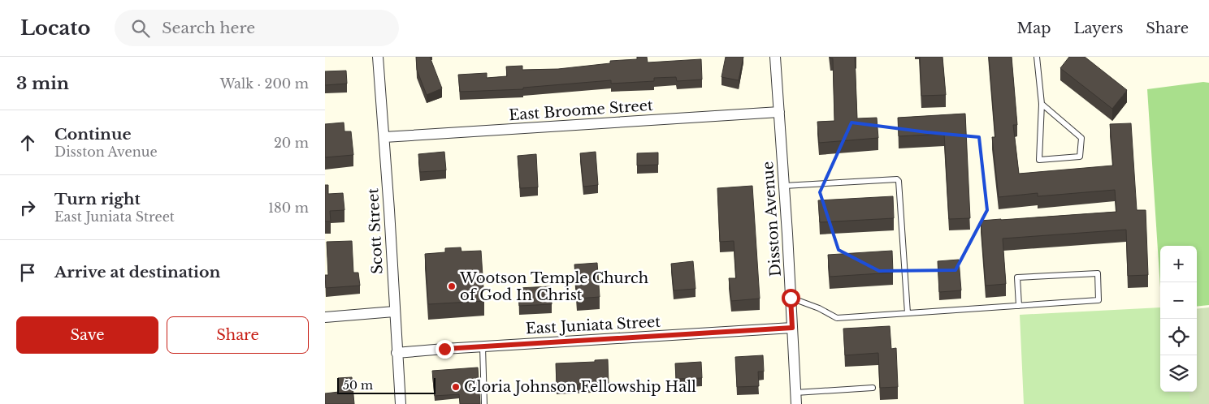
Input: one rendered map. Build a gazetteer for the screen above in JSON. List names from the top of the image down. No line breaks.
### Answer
{"streets":{"street":["East Broome Street","Disston Avenue","Scott Street","East Juniata Street"]},"crossings":[["East Broome Street","Disston Avenue"],["East Broome Street","Scott Street"],["Disston Avenue","East Juniata Street"],["Scott Street","East Juniata Street"]],"places":["Wootson Temple Church of God In Christ","Gloria Johnson Fellowship Hall"],"scale_bar":"50 m","page":{"header":"Locato","search":"Search here","nav":["Map","Layers","Share"],"heading":["3 min","Walk · 200 m"],"list":[["Continue","Disston Avenue","20 m"],["Turn right","East Juniata Street","180 m"],"Arrive at destination"],"map_buttons":["+","−"],"buttons":["Save","Share"],"scale":"50 m"}}
